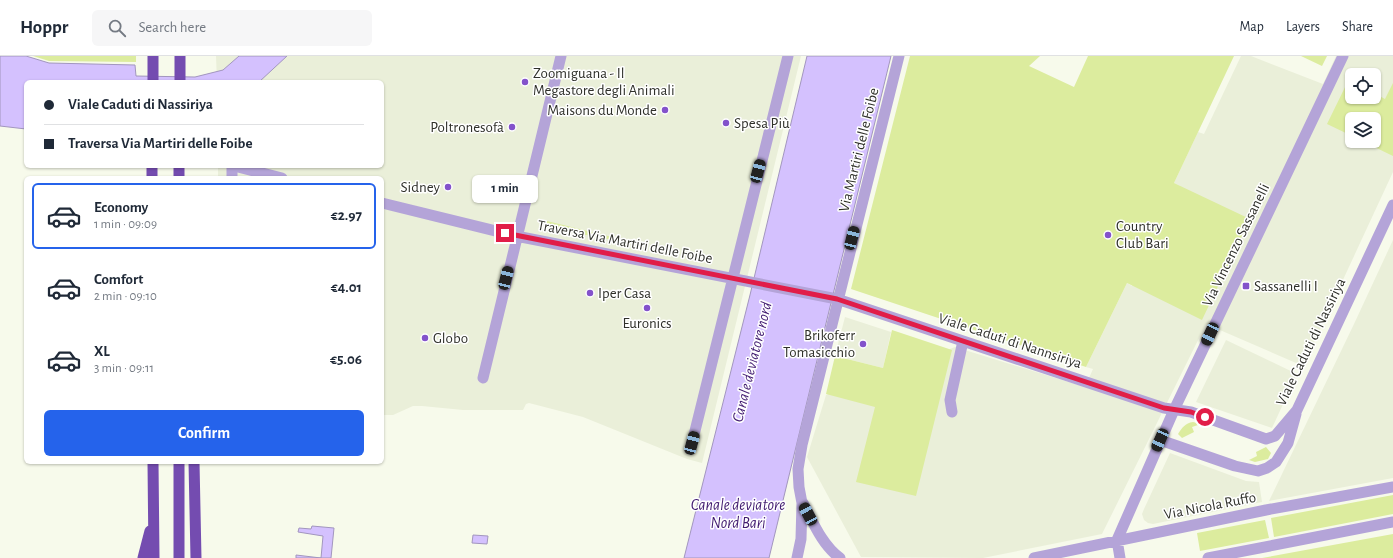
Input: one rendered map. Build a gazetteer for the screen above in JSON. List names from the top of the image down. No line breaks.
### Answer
{"streets":{"street":["Via Martiri delle Foibe","Traversa Via Martiri delle Foibe","Via Vincenzo Sassanelli","Viale Caduti di Nannsiriya","Viale Caduti di Nassiriya","Via Nicola Ruffo"]},"crossings":[["Via Martiri delle Foibe","Traversa Via Martiri delle Foibe"],["Via Martiri delle Foibe","Viale Caduti di Nannsiriya"],["Traversa Via Martiri delle Foibe","Viale Caduti di Nannsiriya"],["Via Vincenzo Sassanelli","Viale Caduti di Nannsiriya"],["Via Vincenzo Sassanelli","Viale Caduti di Nassiriya"],["Via Vincenzo Sassanelli","Via Nicola Ruffo"],["Viale Caduti di Nannsiriya","Viale Caduti di Nassiriya"]],"water":["Canale deviatore nord","Canale deviatore Nord Bari"],"places":{"other":["Zoomiguana - Il Megastore degli Animali","Maisons du Monde","Spesa Più","Poltronesofà","Sidney","Country Club Bari","Iper Casa","Euronics","Globo","Brikoferr Tomasicchio"],"transit":["Sassanelli I"]},"page":{"header":"Hoppr","search":"Search here","nav":["Map","Layers","Share"],"banner":["Viale Caduti di Nassiriya","Traversa Via Martiri delle Foibe"],"bubble":"1 min","list":[{"name":"Economy","note":"1 min · 09:09","value":"€2.97"},{"name":"Comfort","note":"2 min · 09:10","value":"€4.01"},{"name":"XL","note":"3 min · 09:11","value":"€5.06"}],"buttons":"Confirm"}}
